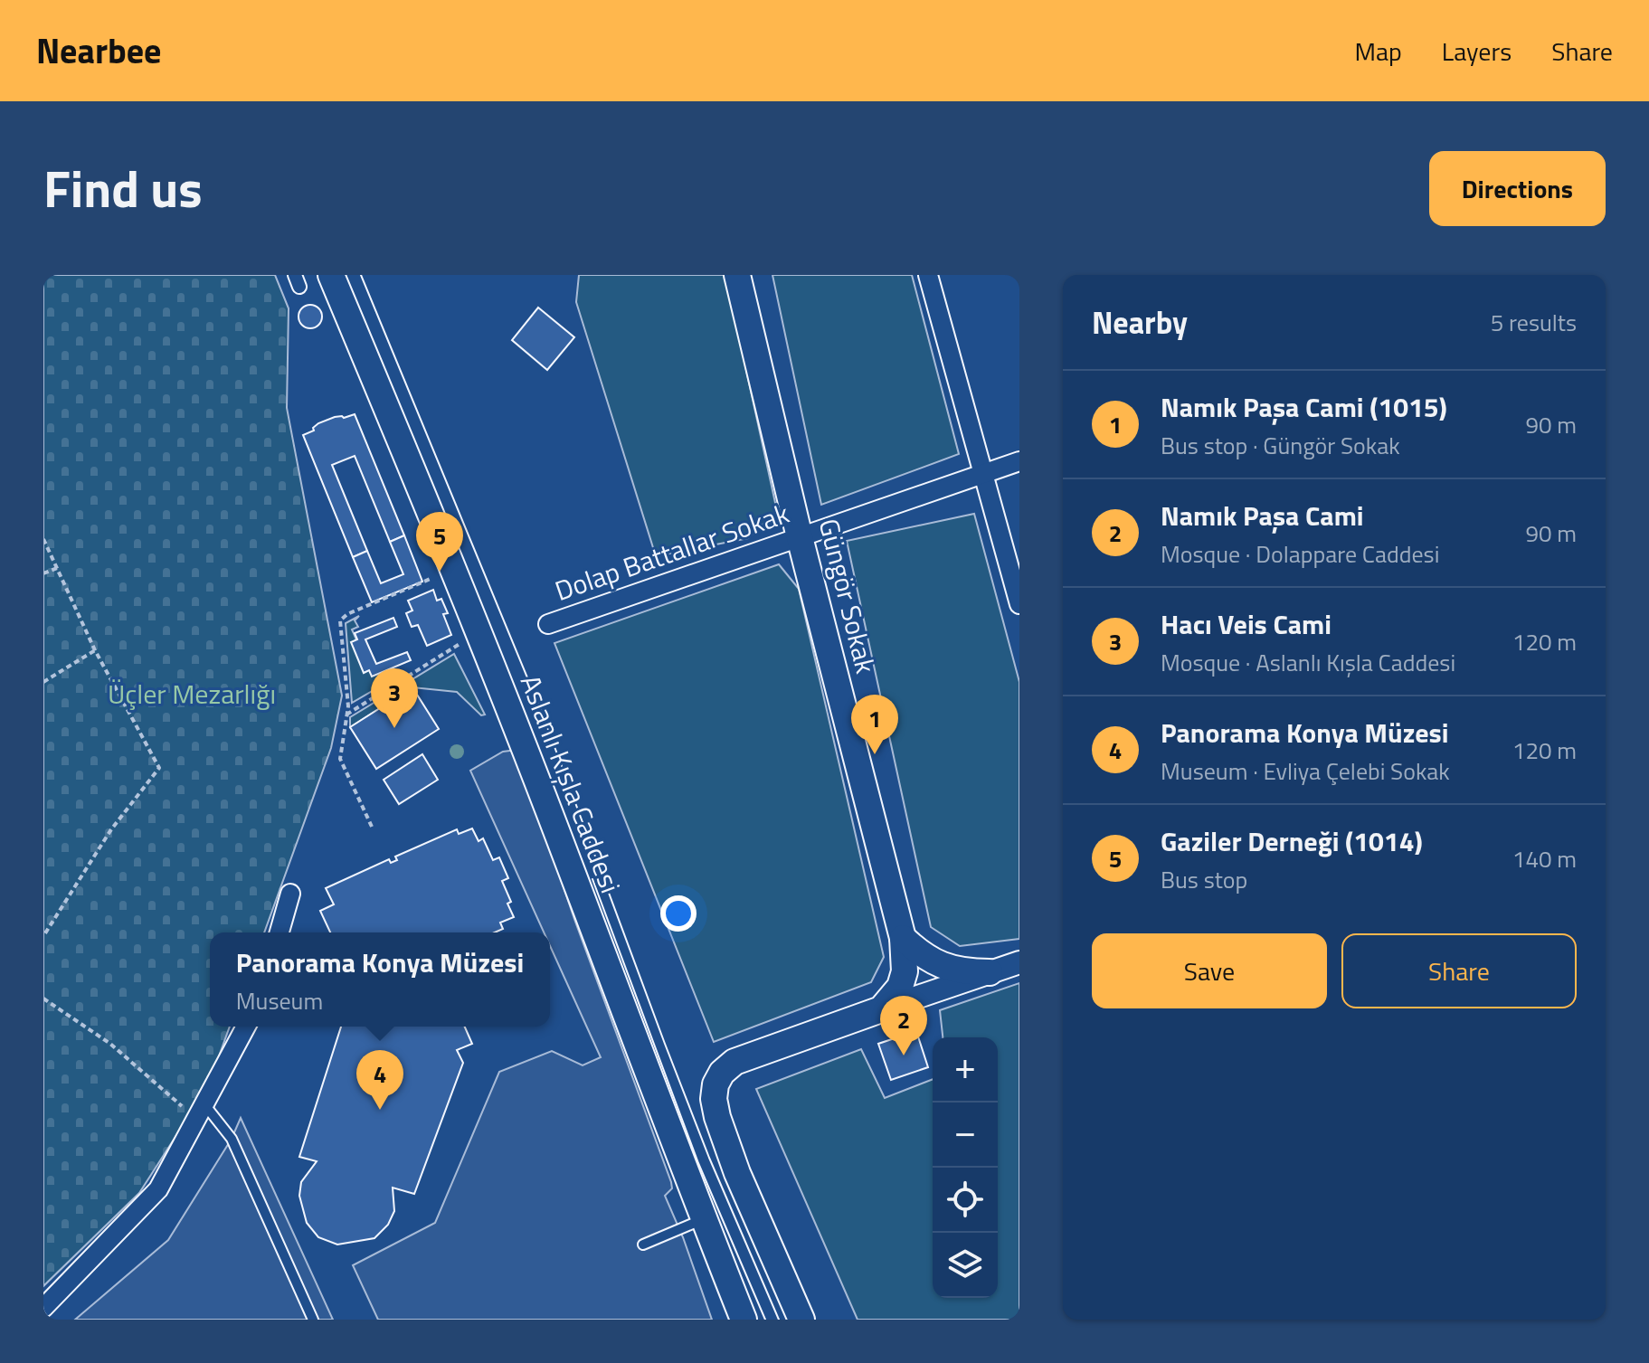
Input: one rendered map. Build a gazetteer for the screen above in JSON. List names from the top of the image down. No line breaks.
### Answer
{"streets":{"main road":["Güngör Sokak","Aslanlı Kışla Caddesi"],"street":["Dolap Battallar Sokak"]},"crossings":[["Dolap Battallar Sokak","Güngör Sokak"]],"parks":["Üçler Mezarlığı"],"page":{"header":"Nearbee","nav":["Map","Layers","Share"],"title":"Find us","buttons":["Directions",["Save","Share"]],"heading":["Nearby","5 results"],"list":[{"mark":"1","name":"Namık Paşa Cami (1015)","note":"Bus stop · Güngör Sokak","value":"90 m"},{"mark":"2","name":"Namık Paşa Cami","note":"Mosque · Dolappare Caddesi","value":"90 m"},{"mark":"3","name":"Hacı Veis Cami","note":"Mosque · Aslanlı Kışla Caddesi","value":"120 m"},{"mark":"4","name":"Panorama Konya Müzesi","note":"Museum · Evliya Çelebi Sokak","value":"120 m"},{"mark":"5","name":"Gaziler Derneği (1014)","note":"Bus stop","value":"140 m"}],"pins":["5","3","1","2","4"],"popup":["Panorama Konya Müzesi","Museum"],"map_buttons":["+","−"]}}
